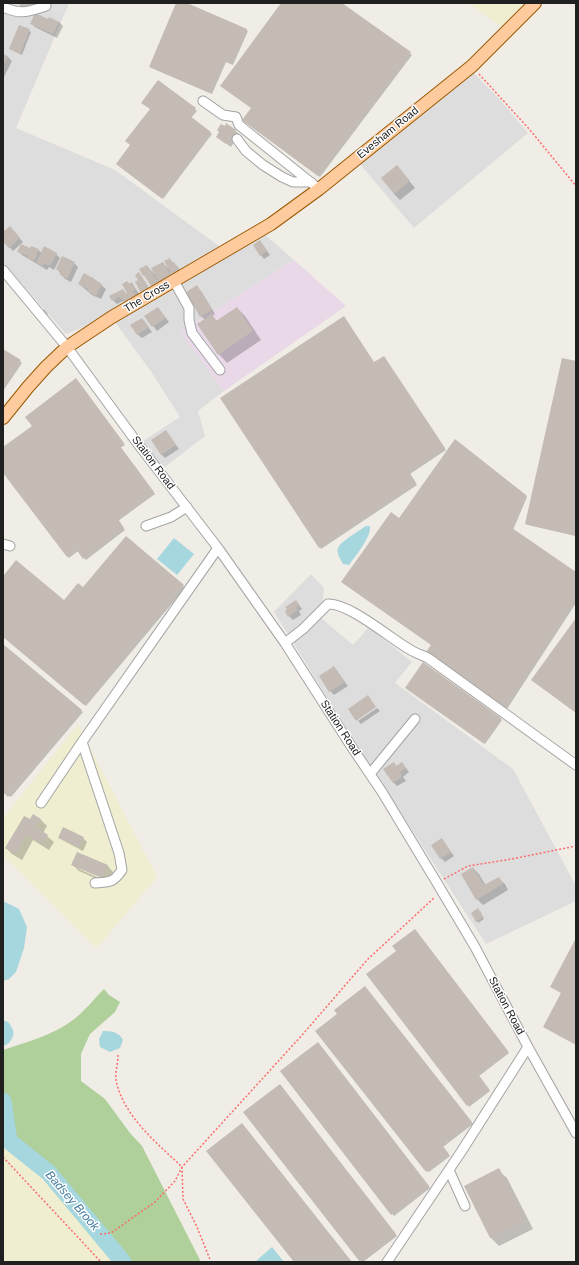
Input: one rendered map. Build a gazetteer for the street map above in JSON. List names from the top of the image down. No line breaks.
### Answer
{"streets":{"main road":["Evesham Road","The Cross"],"street":["Station Road"]},"crossings":[["Evesham Road","The Cross"],["The Cross","Station Road"]],"water":["Badsey Brook"]}
